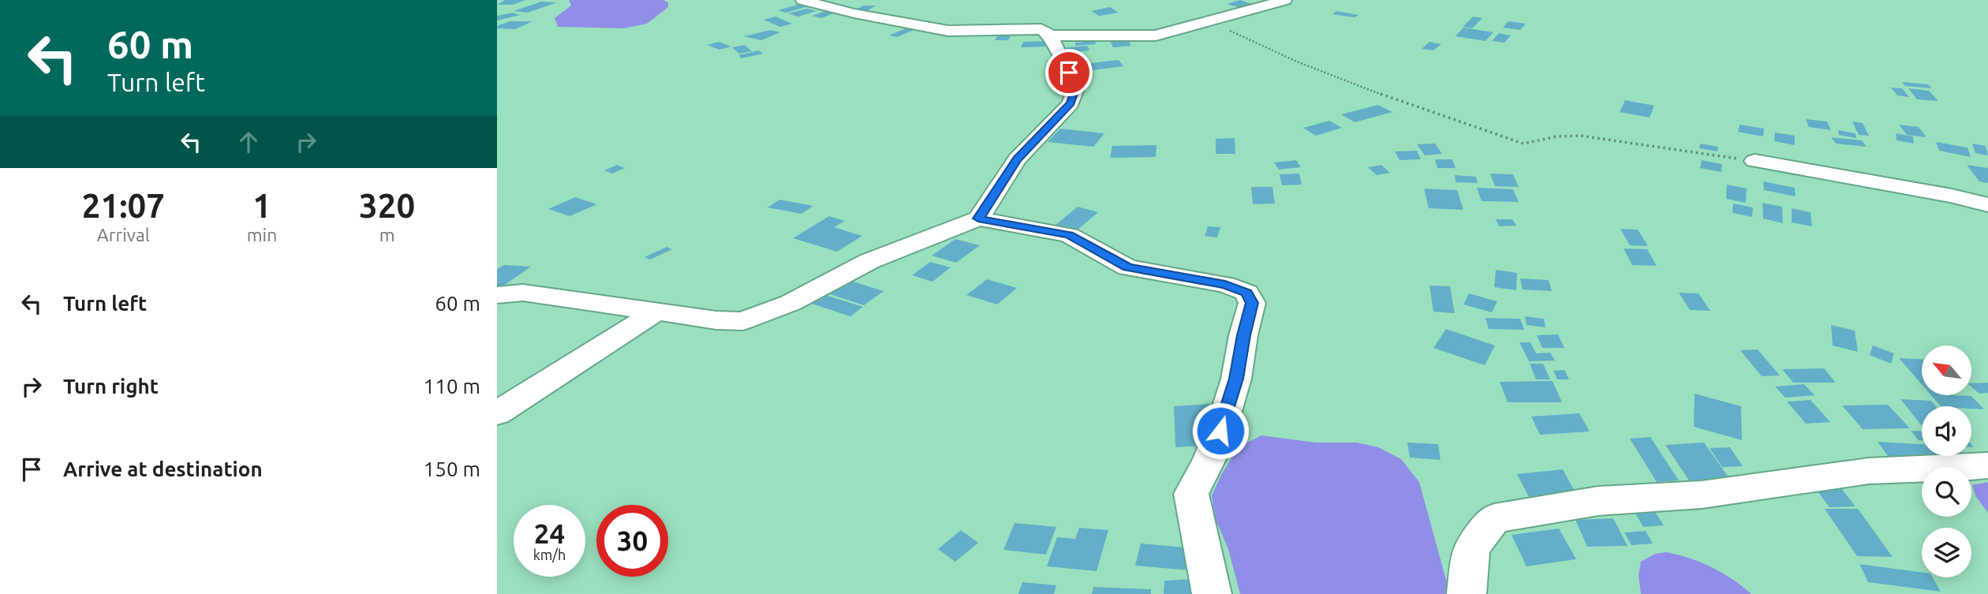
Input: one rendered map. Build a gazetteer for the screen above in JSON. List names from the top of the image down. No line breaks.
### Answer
{"north":"top left","page":{"turn":["60 m","Turn left"],"eta":["21:07","Arrival","1","min","320","m"],"list":[{"name":"Turn left","value":"60 m"},{"name":"Turn right","value":"110 m"},{"name":"Arrive at destination","value":"150 m"}],"speed":"24 km/h","limit":"30"}}
